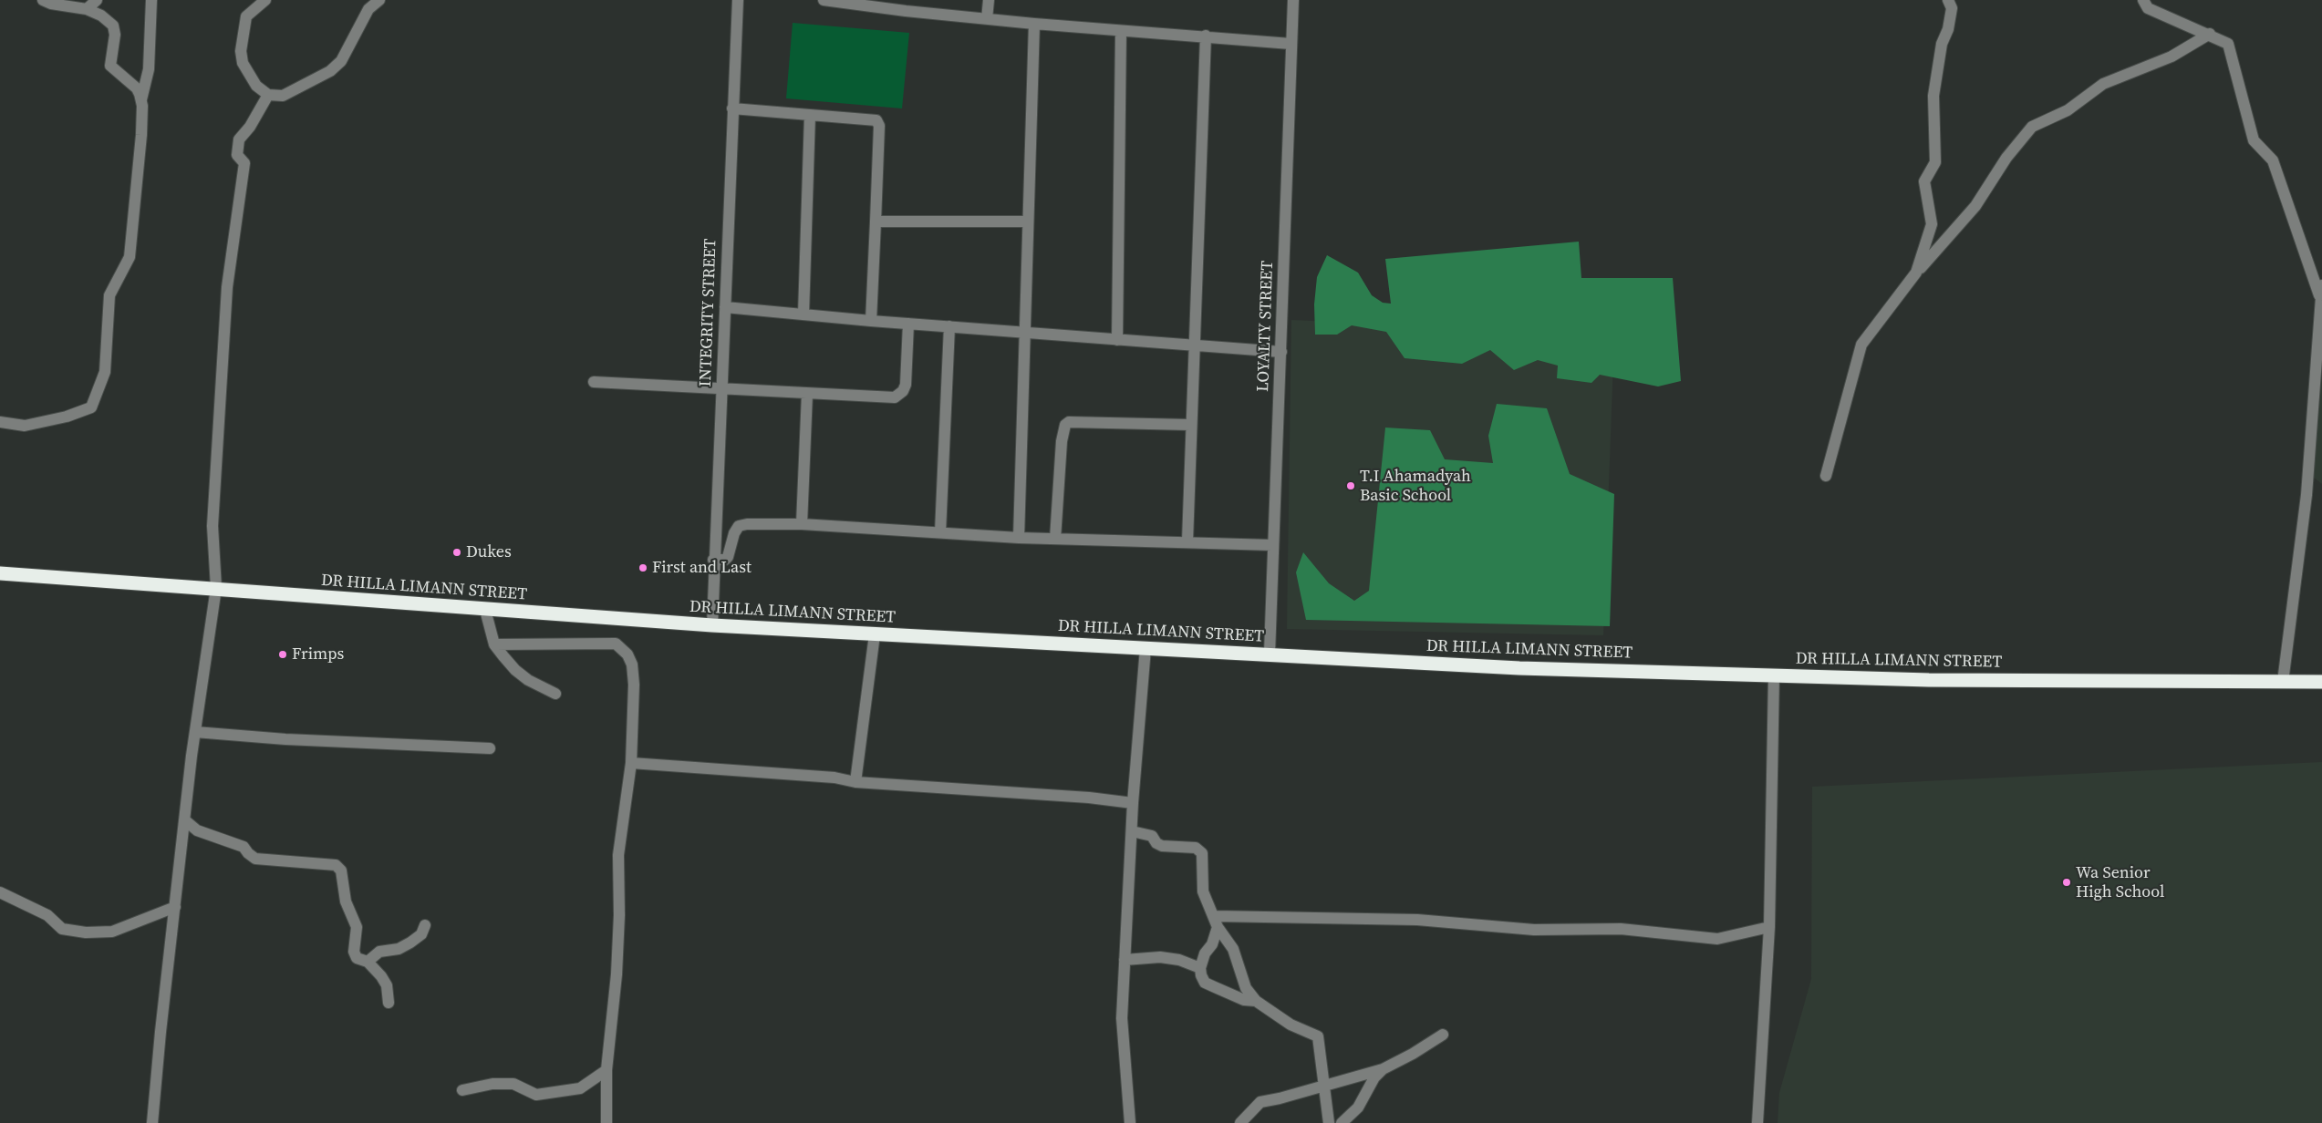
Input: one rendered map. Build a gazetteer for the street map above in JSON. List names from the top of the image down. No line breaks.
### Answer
{"streets":{"highway":["DR HILLA LIMANN STREET"],"street":["INTEGRITY STREET","LOYALTY STREET"]},"crossings":[["INTEGRITY STREET","DR HILLA LIMANN STREET"],["LOYALTY STREET","DR HILLA LIMANN STREET"]],"places":["T.I Ahamadyah Basic School","Dukes","First and Last","Frimps","Wa Senior High School"]}
